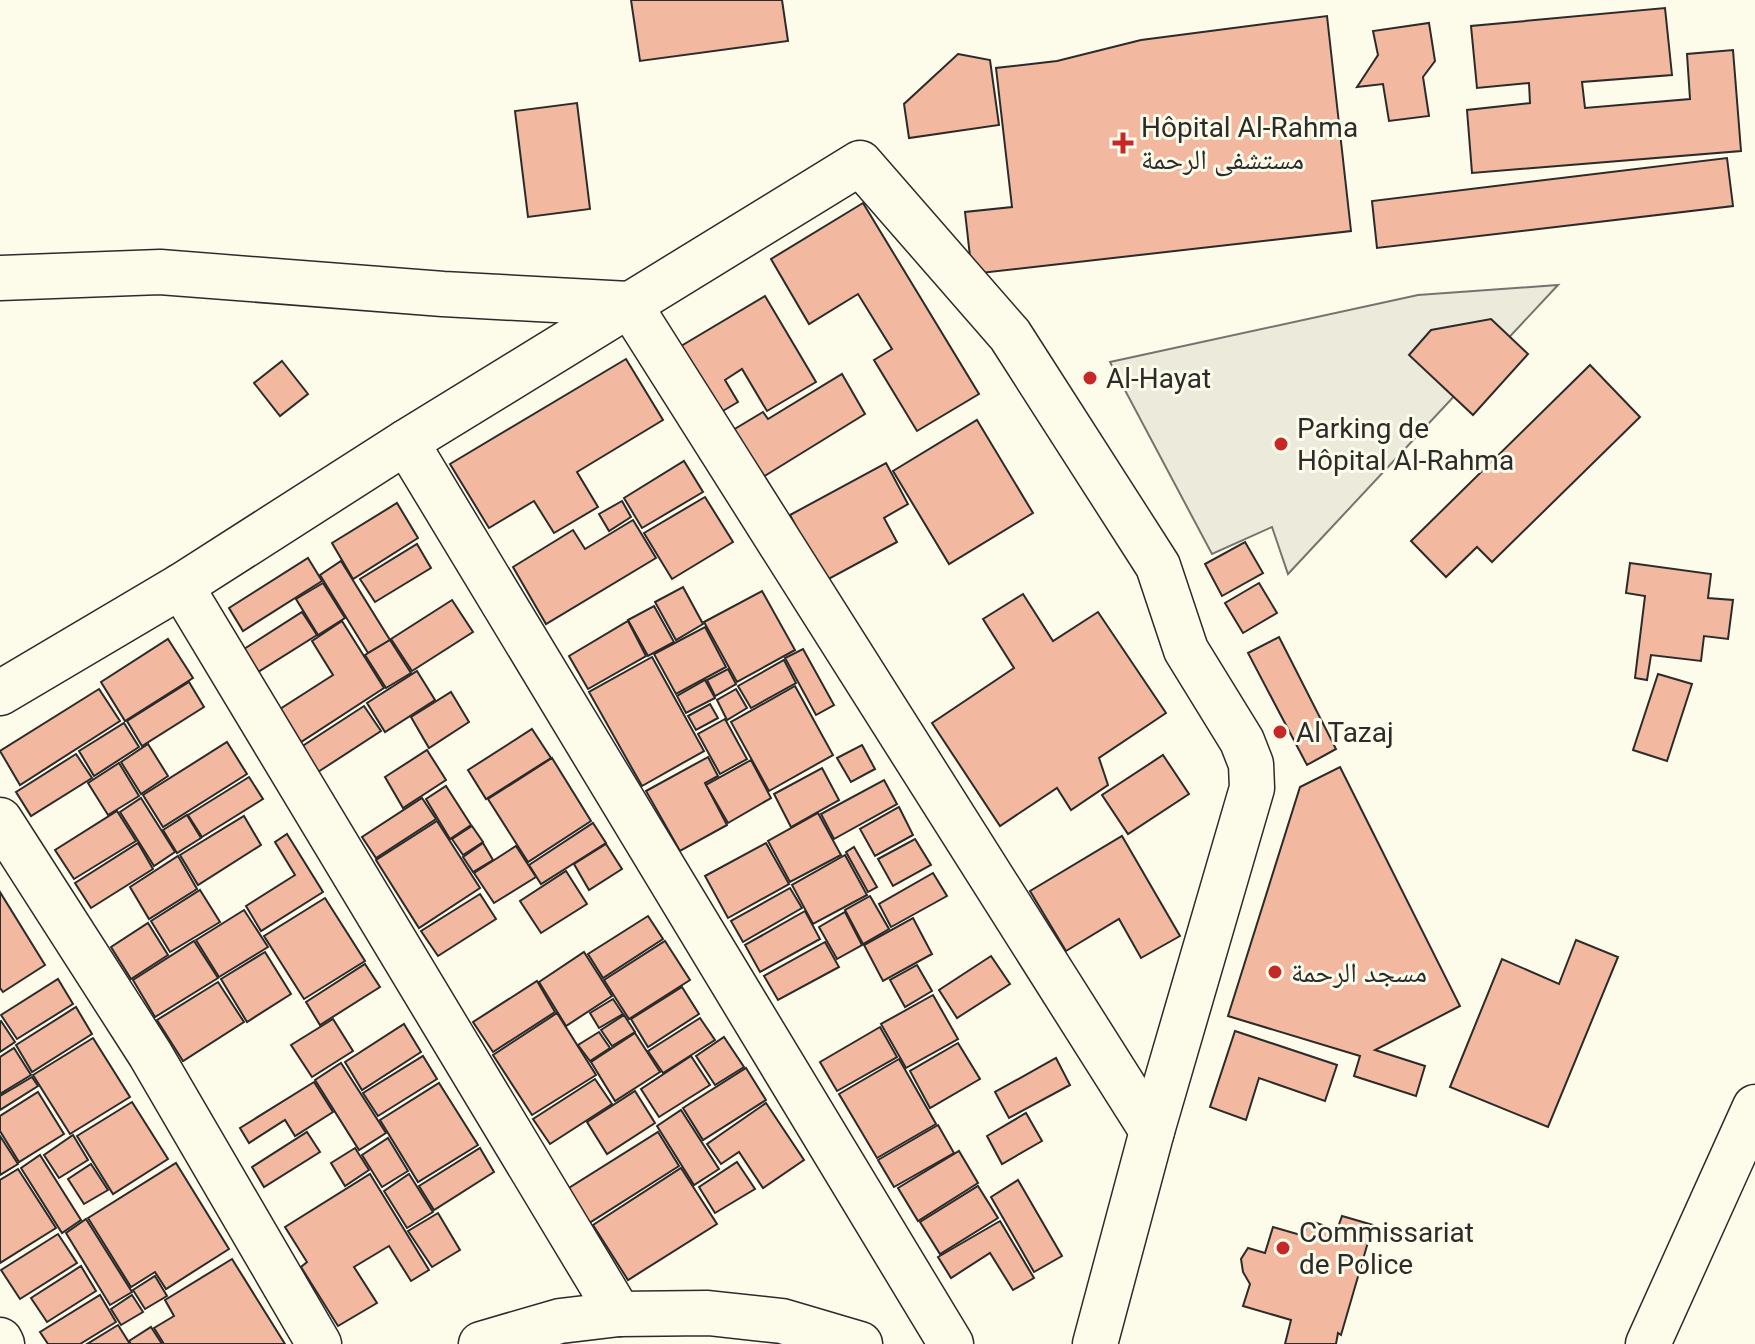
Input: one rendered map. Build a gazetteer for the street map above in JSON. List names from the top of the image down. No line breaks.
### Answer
{"places":{"health":["Hôpital Al-Rahma مستشفى الرحمة"],"other":["Al-Hayat","Parking de Hôpital Al-Rahma","Al Tazaj","مسجد الرحمة","Commissariat de Police"]}}
